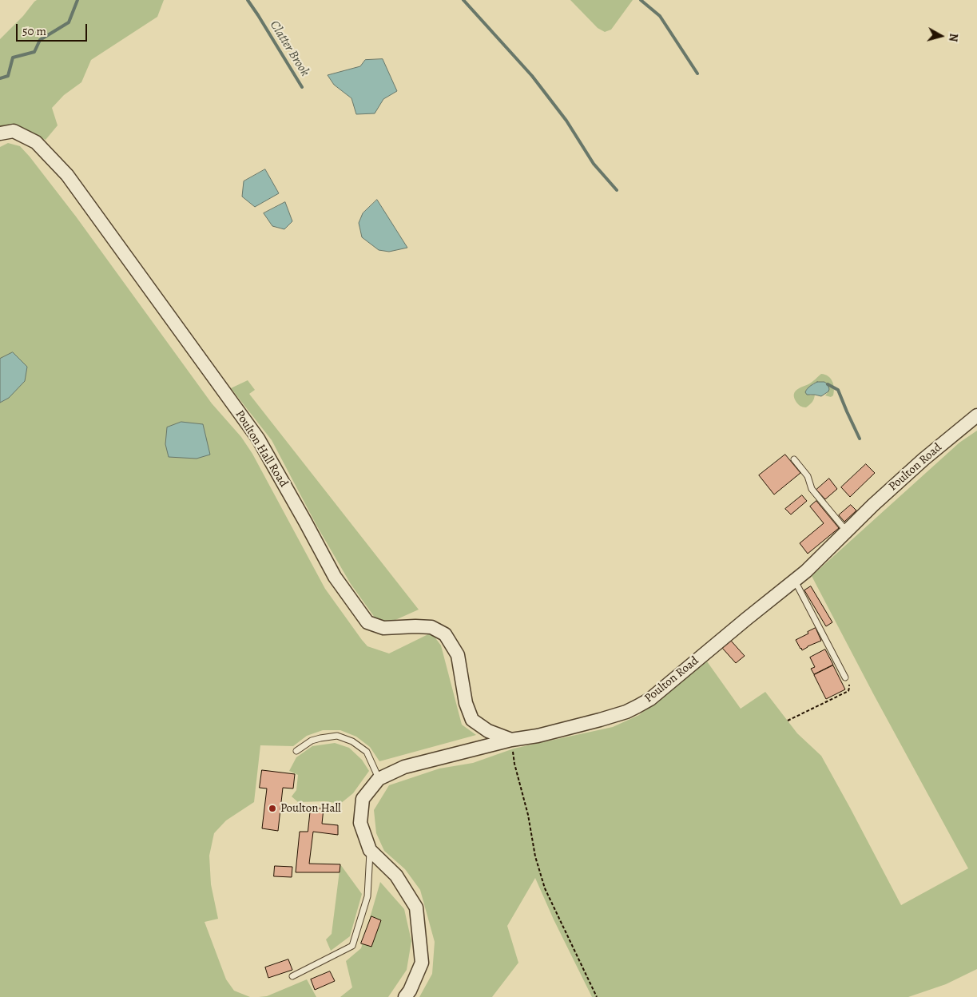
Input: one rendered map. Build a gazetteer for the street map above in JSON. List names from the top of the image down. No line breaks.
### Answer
{"streets":{"street":["Poulton Hall Road","Poulton Road"]},"crossings":[["Poulton Hall Road","Poulton Road"]],"water":["Clatter Brook"],"places":["Poulton Hall"],"scale_bar":"50 m","north":"right"}
